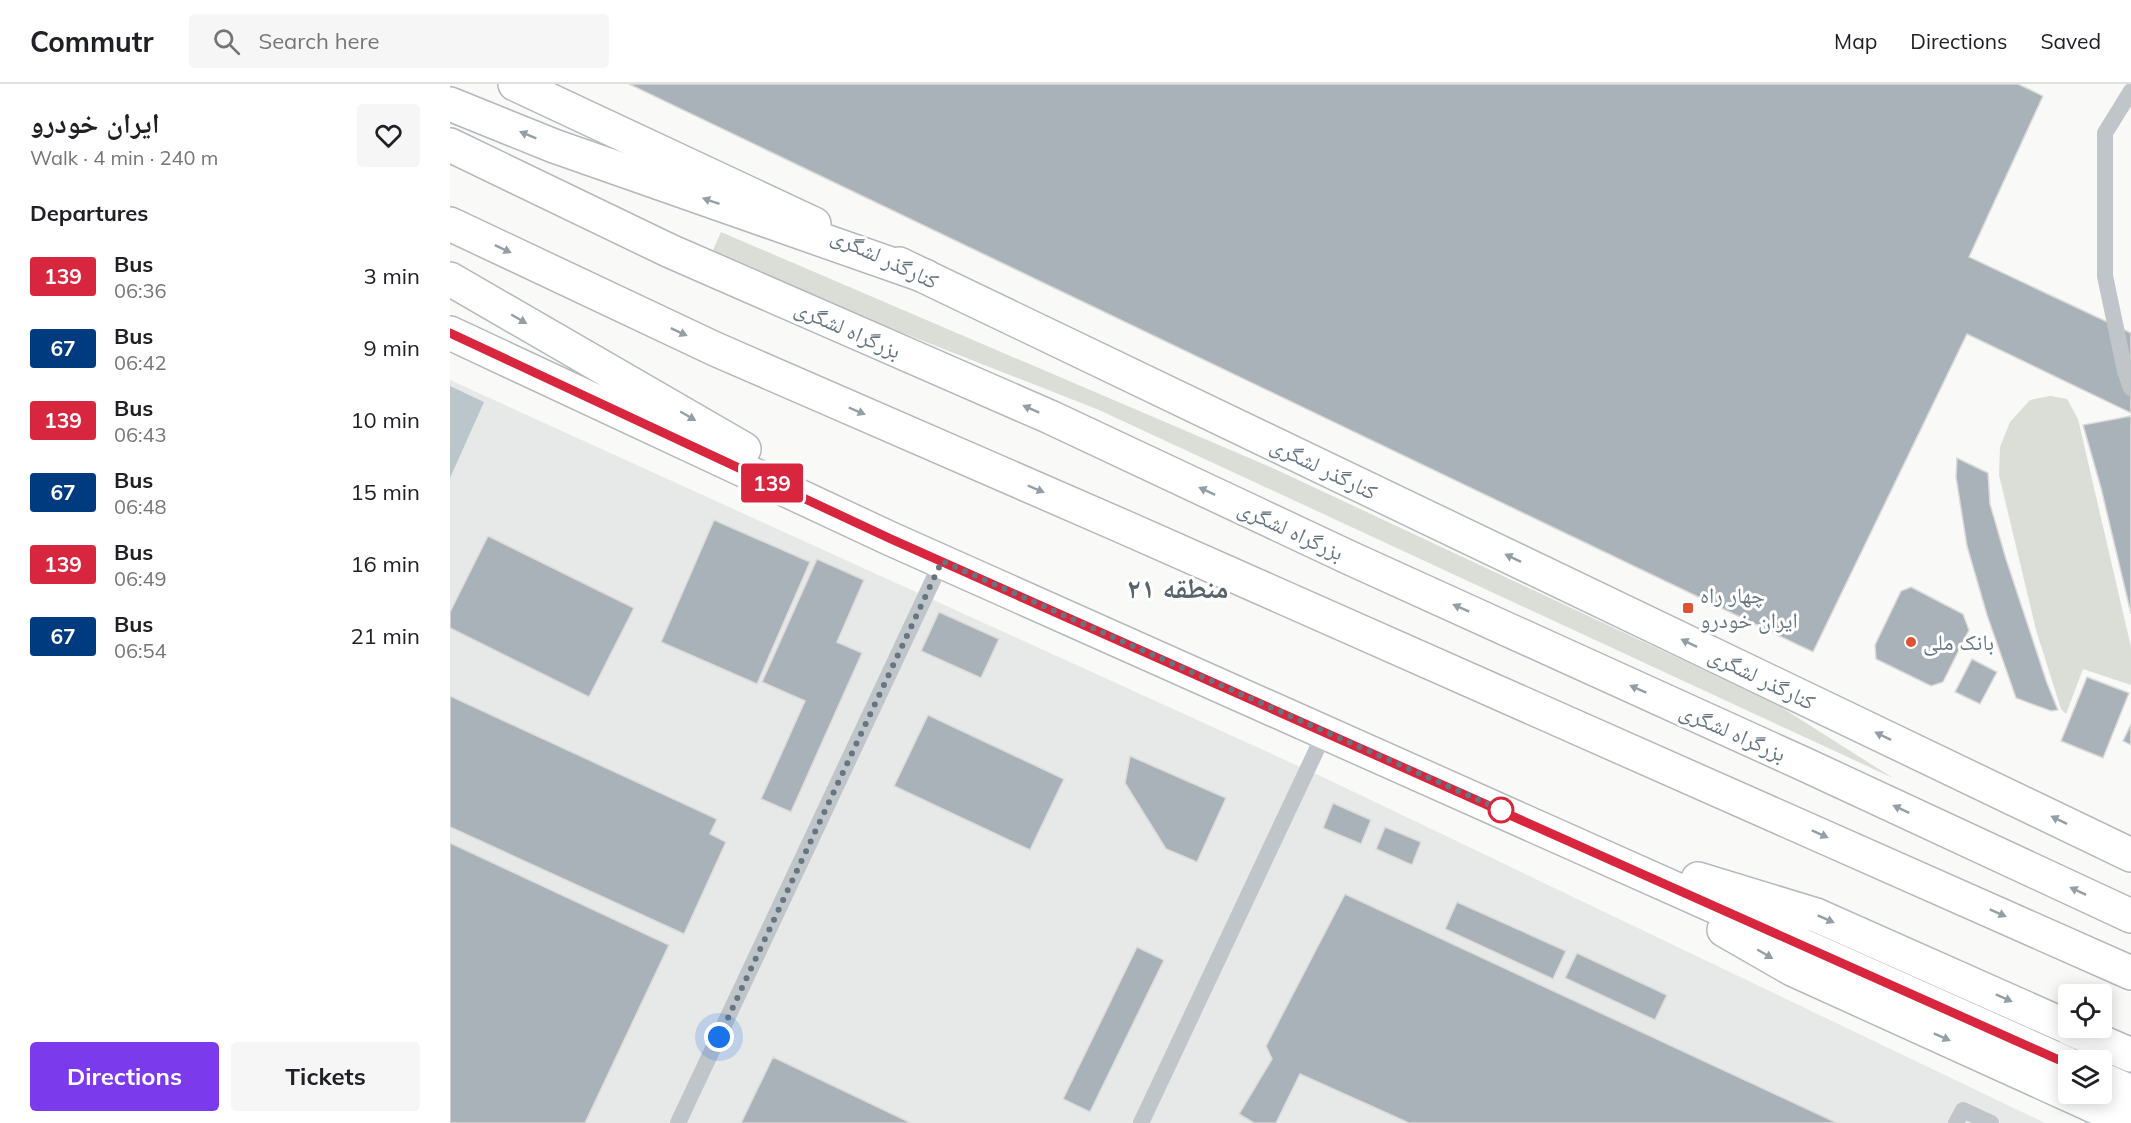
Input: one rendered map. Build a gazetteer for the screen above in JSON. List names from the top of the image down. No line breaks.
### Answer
{"streets":{"main road":["کنارگذر لشگری","بزرگراه لشگری"]},"districts":["منطقه ۲۱"],"places":{"transit":["چهار راه ایران خودرو"],"other":["بانک ملی"]},"lines":["bus line 139"],"page":{"header":"Commutr","search":"Search here","nav":["Map","Directions","Saved"],"heading":[["ایران خودرو","Walk · 4 min · 240 m"],"Departures"],"on_map":"139","list":[{"mark":"139","name":"Bus","note":"06:36","value":"3 min"},{"mark":"67","name":"Bus","note":"06:42","value":"9 min"},{"mark":"139","name":"Bus","note":"06:43","value":"10 min"},{"mark":"67","name":"Bus","note":"06:48","value":"15 min"},{"mark":"139","name":"Bus","note":"06:49","value":"16 min"},{"mark":"67","name":"Bus","note":"06:54","value":"21 min"}],"buttons":["Directions","Tickets"]}}
